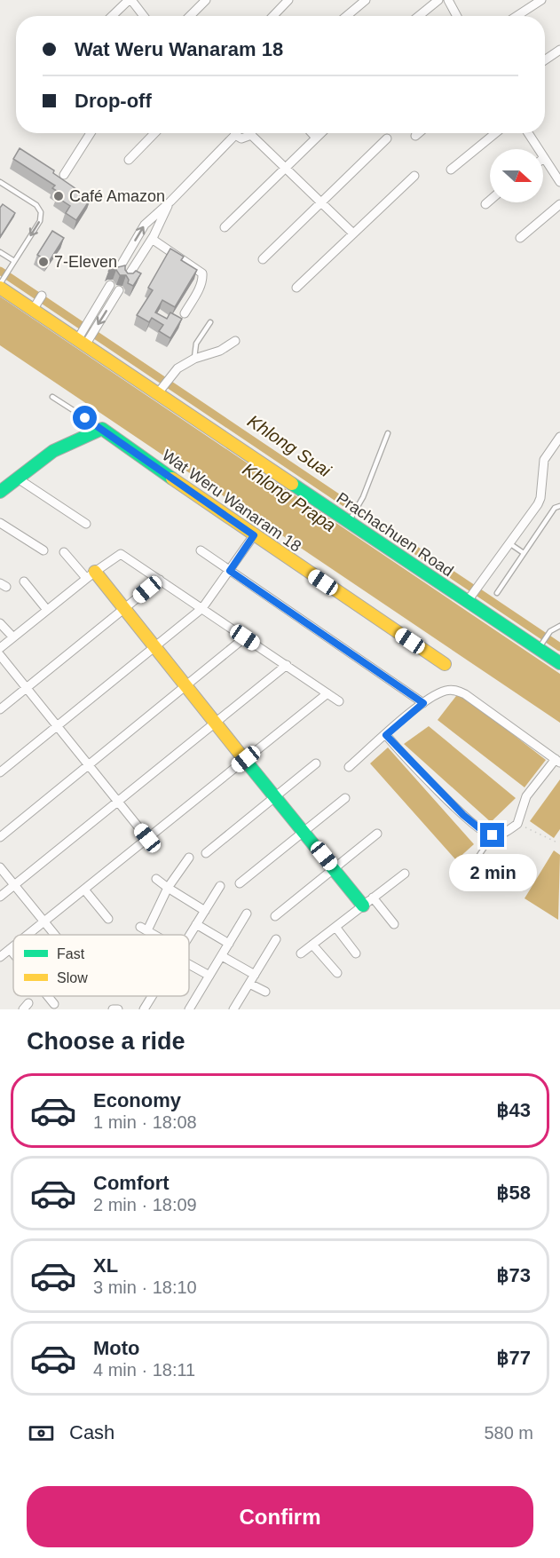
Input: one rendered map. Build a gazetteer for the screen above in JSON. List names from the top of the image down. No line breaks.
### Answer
{"streets":{"street":["Wat Weru Wanaram 18","Prachachuen Road"]},"water":["Khlong Suai","Khlong Prapa"],"places":["Café Amazon","7-Eleven"],"legend":["Fast","Slow"],"north":"right","page":{"banner":["Wat Weru Wanaram 18","Drop-off"],"bubble":"2 min","heading":"Choose a ride","list":[{"name":"Economy","note":"1 min · 18:08","value":"฿43"},{"name":"Comfort","note":"2 min · 18:09","value":"฿58"},{"name":"XL","note":"3 min · 18:10","value":"฿73"},{"name":"Moto","note":"4 min · 18:11","value":"฿77"}],"pay":["Cash","580 m"],"buttons":"Confirm"}}
